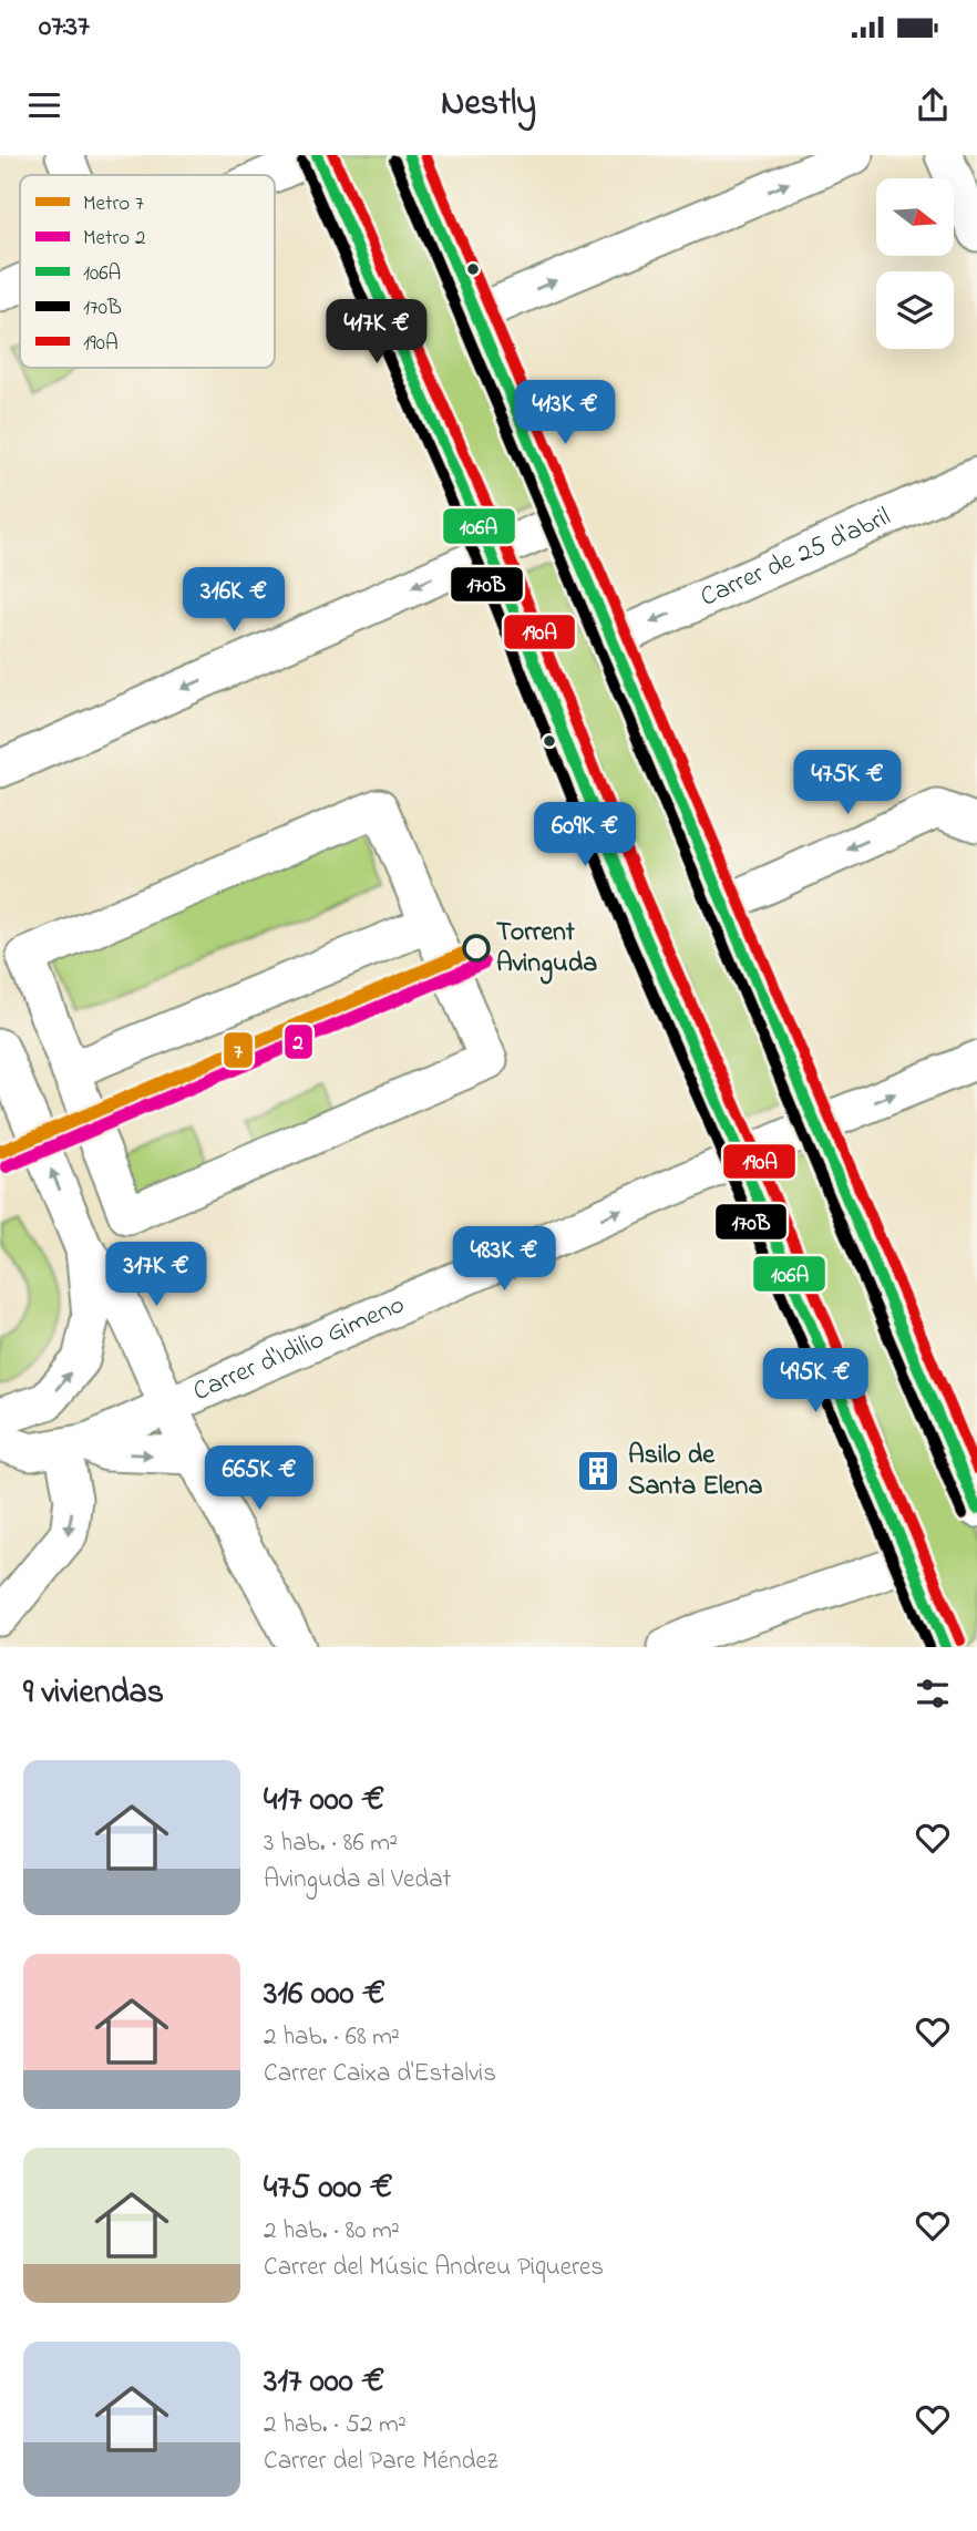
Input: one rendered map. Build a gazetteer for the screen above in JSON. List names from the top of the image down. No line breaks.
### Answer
{"streets":{"street":["Carrer de 25 d'abril","Carrer d'Idilio Gimeno"]},"one_way":["Carrer d'Idilio Gimeno"],"places":{"other":["Torrent Avinguda"],"building":["Asilo de Santa Elena"]},"lines":["transit line 106A","transit line 190A","transit line 170B","metro line 7","metro line 2"],"legend":["Metro 7","Metro 2","106A","170B","190A"],"north":"right","page":{"status":"07:37","header":"Nestly","price":["417K €","413K €","316K €","475K €","609K €","483K €","317K €","495K €","665K €"],"heading":"9 viviendas","list":[{"name":"417 000 €","note":"3 hab. · 86 m² · Avinguda al Vedat"},{"name":"316 000 €","note":"2 hab. · 68 m² · Carrer Caixa d'Estalvis"},{"name":"475 000 €","note":"2 hab. · 80 m² · Carrer del Músic Andreu Piqueres"},{"name":"317 000 €","note":"2 hab. · 52 m² · Carrer del Pare Méndez"}]}}
